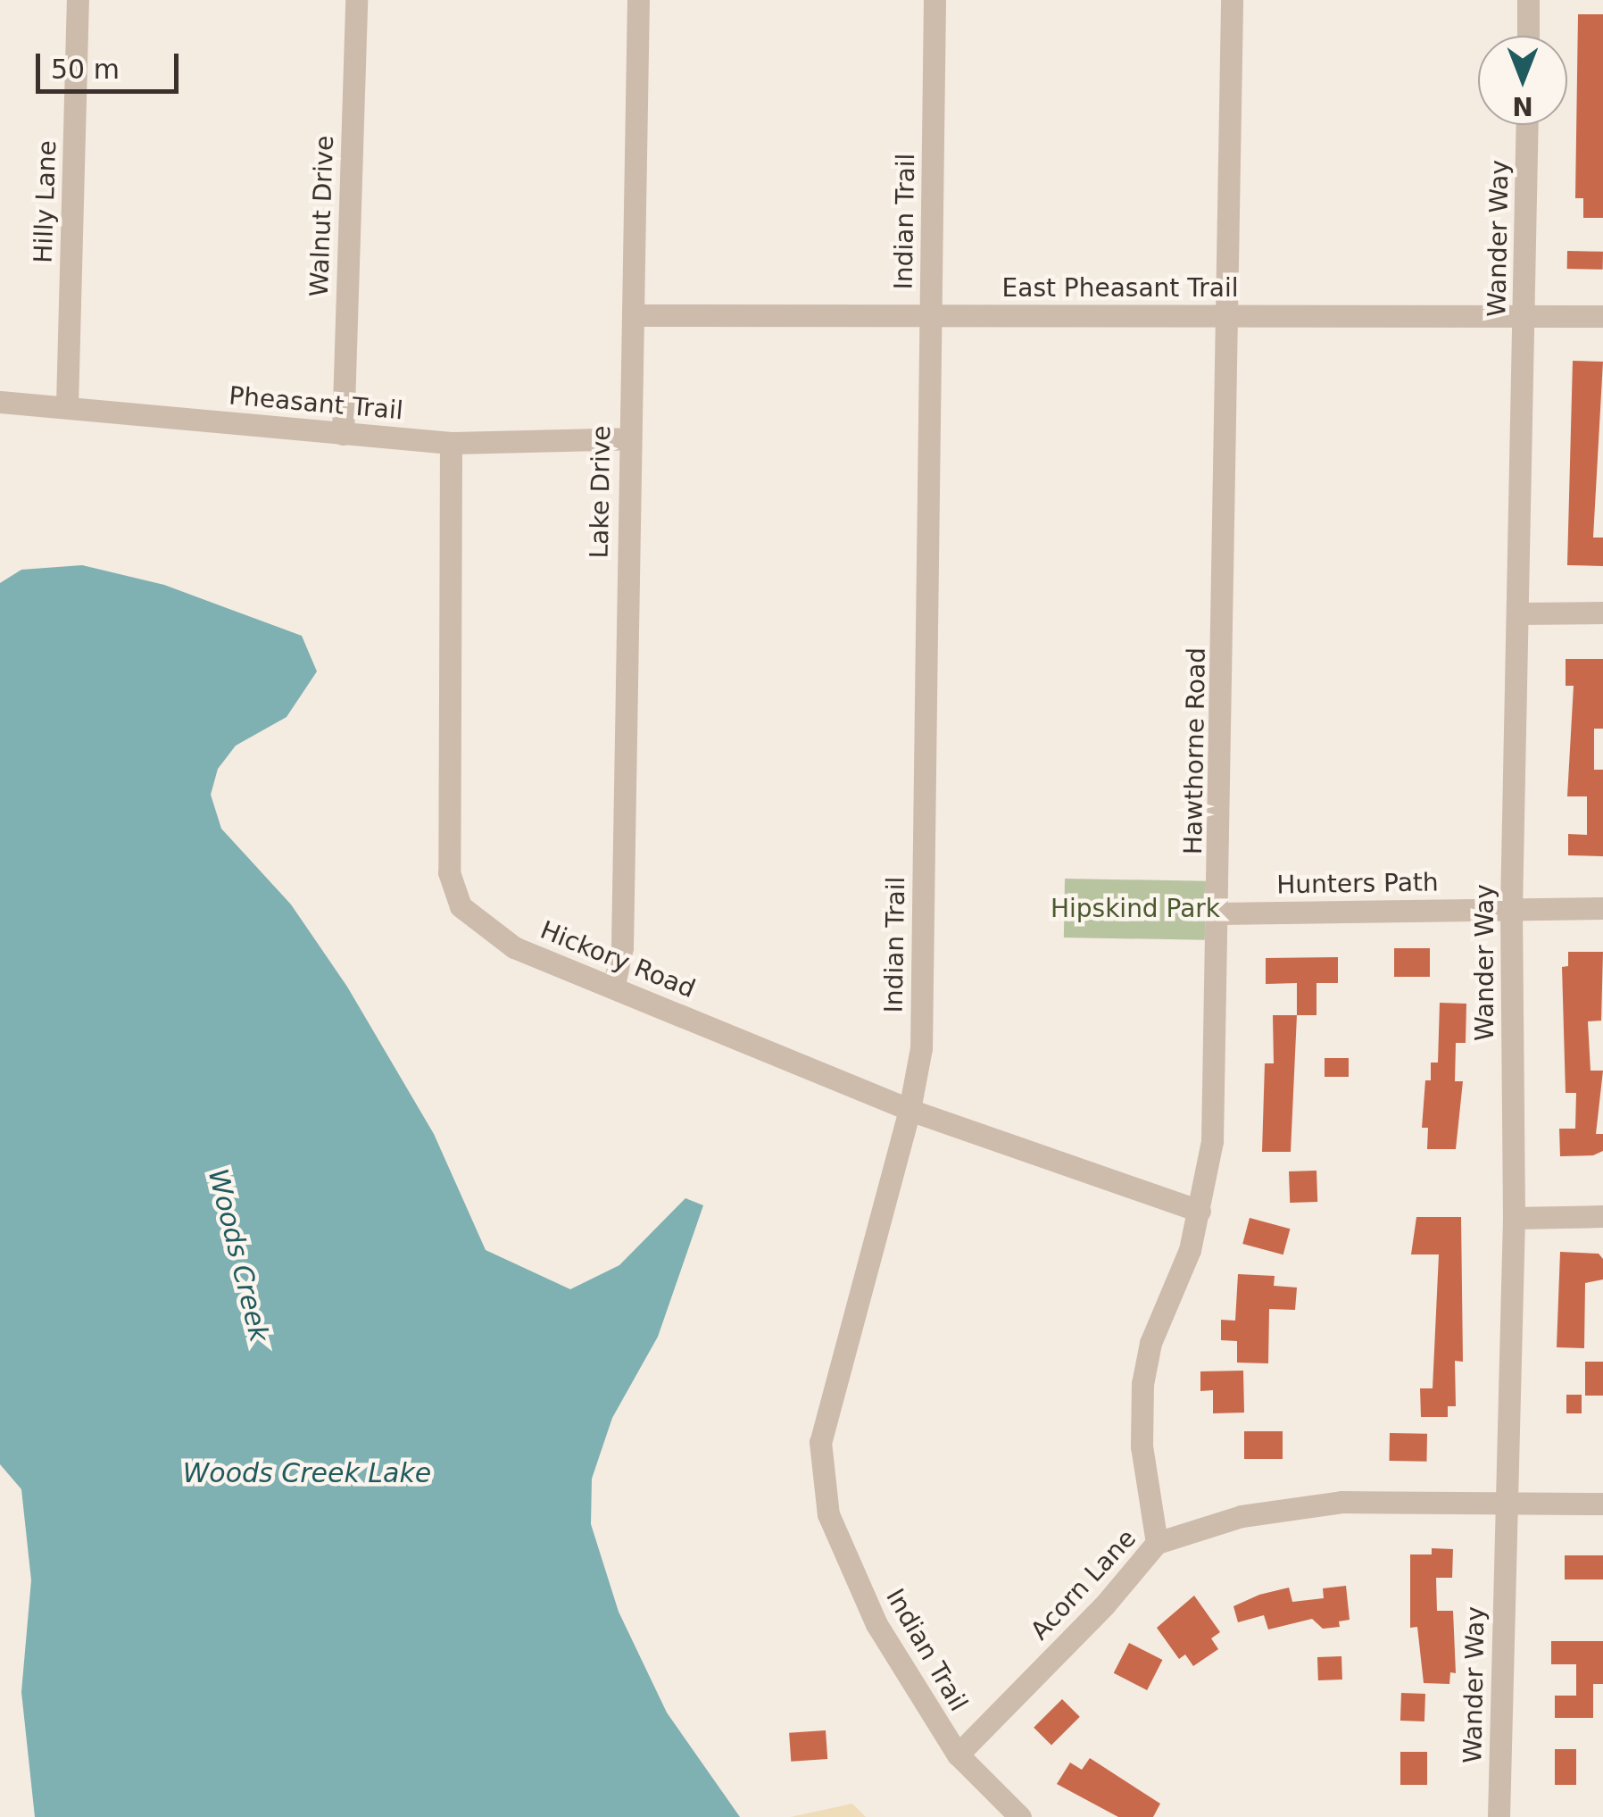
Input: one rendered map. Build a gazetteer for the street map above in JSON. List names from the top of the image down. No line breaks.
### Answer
{"streets":{"street":["Hilly Lane","Walnut Drive","Indian Trail","Wander Way","East Pheasant Trail","Pheasant Trail","Lake Drive","Hawthorne Road","Hunters Path","Hickory Road","Acorn Lane"]},"crossings":[["Hilly Lane","Pheasant Trail"],["Walnut Drive","Pheasant Trail"],["Indian Trail","East Pheasant Trail"],["Indian Trail","Hickory Road"],["Indian Trail","Acorn Lane"],["Wander Way","East Pheasant Trail"],["Wander Way","Hunters Path"],["Wander Way","Acorn Lane"],["East Pheasant Trail","Lake Drive"],["East Pheasant Trail","Hawthorne Road"],["Pheasant Trail","Lake Drive"],["Pheasant Trail","Hickory Road"],["Lake Drive","Hickory Road"],["Hawthorne Road","Hunters Path"],["Hawthorne Road","Hickory Road"],["Hawthorne Road","Acorn Lane"]],"water":["Woods Creek","Woods Creek Lake"],"parks":["Hipskind Park"],"scale_bar":"50 m","north":"bottom"}
